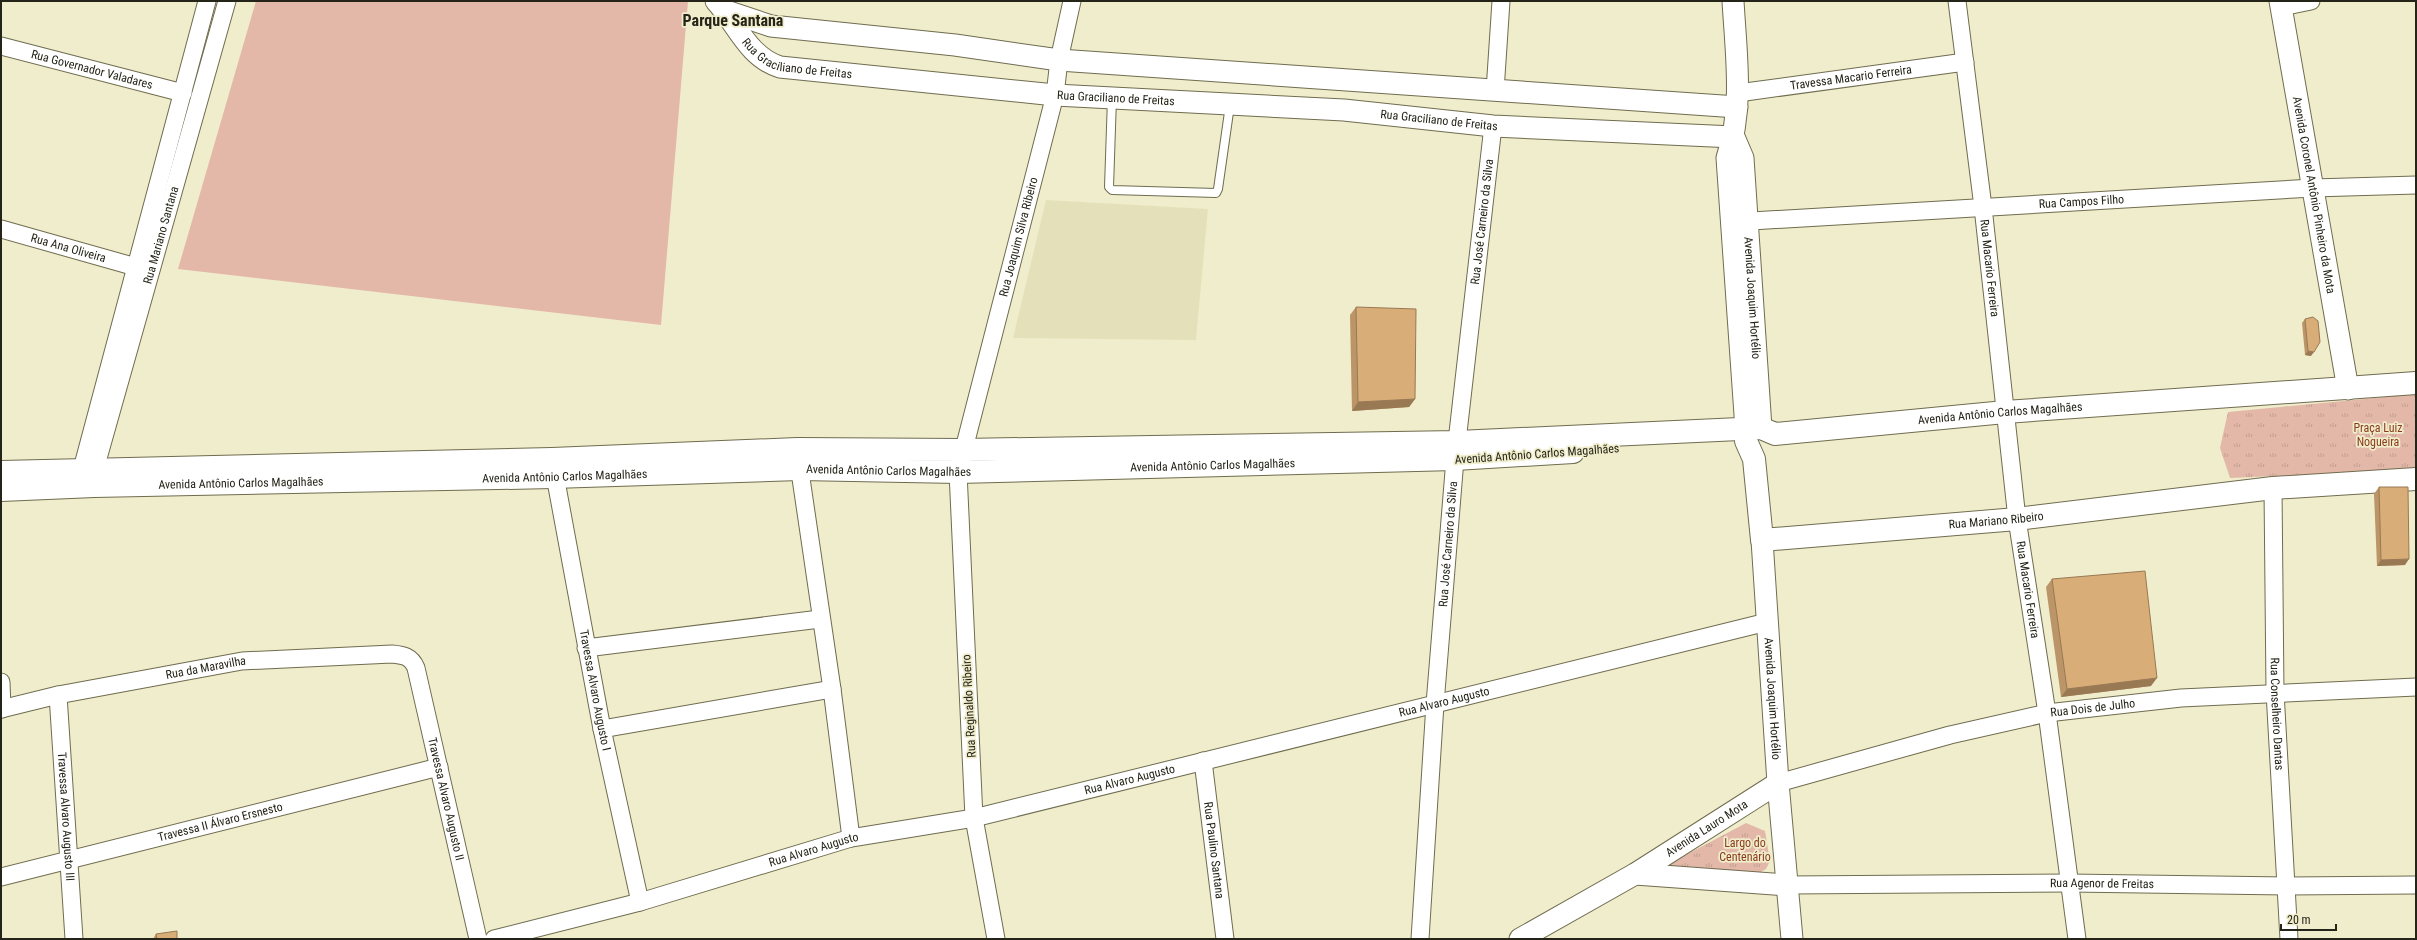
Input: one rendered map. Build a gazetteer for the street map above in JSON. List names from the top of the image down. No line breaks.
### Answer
{"streets":{"main road":["Avenida Joaquim Hortélio","Avenida Antônio Carlos Magalhães","Rua Mariano Ribeiro"],"street":["Rua Graciliano de Freitas","Rua Governador Valadares","Travessa Macario Ferreira","Avenida Coronel Antônio Pinheiro da Mota","Rua Campos Filho","Rua José Carneiro da Silva","Rua Mariano Santana","Rua Joaquim Silva Ribeiro","Rua Ana Oliveira","Rua Macario Ferreira","Rua da Maravilha","Travessa Alvaro Augusto I","Rua Alvaro Augusto","Rua Reginaldo Ribeiro","Rua Dois de Julho","Rua Conselheiro Dantas","Travessa Alvaro Augusto II","Travessa Alvaro Augusto III","Travessa II Álvaro Ersnesto","Avenida Lauro Mota","Rua Paulino Santana","Rua Agenor de Freitas"]},"crossings":[["Rua Graciliano de Freitas","Travessa Macario Ferreira"],["Rua Graciliano de Freitas","Rua José Carneiro da Silva"],["Rua Graciliano de Freitas","Rua Joaquim Silva Ribeiro"],["Rua Graciliano de Freitas","Avenida Joaquim Hortélio"],["Rua Governador Valadares","Rua Mariano Santana"],["Travessa Macario Ferreira","Rua Macario Ferreira"],["Travessa Macario Ferreira","Avenida Joaquim Hortélio"],["Avenida Coronel Antônio Pinheiro da Mota","Rua Campos Filho"],["Avenida Coronel Antônio Pinheiro da Mota","Avenida Antônio Carlos Magalhães"],["Rua Campos Filho","Rua Macario Ferreira"],["Rua Campos Filho","Avenida Joaquim Hortélio"],["Rua José Carneiro da Silva","Avenida Antônio Carlos Magalhães"],["Rua José Carneiro da Silva","Rua Alvaro Augusto"],["Rua Mariano Santana","Rua Ana Oliveira"],["Rua Mariano Santana","Avenida Antônio Carlos Magalhães"],["Rua Joaquim Silva Ribeiro","Avenida Antônio Carlos Magalhães"],["Rua Joaquim Silva Ribeiro","Rua Reginaldo Ribeiro"],["Rua Macario Ferreira","Avenida Antônio Carlos Magalhães"],["Rua Macario Ferreira","Rua Mariano Ribeiro"],["Rua Macario Ferreira","Rua Dois de Julho"],["Rua Macario Ferreira","Rua Agenor de Freitas"],["Avenida Joaquim Hortélio","Avenida Antônio Carlos Magalhães"],["Avenida Joaquim Hortélio","Rua Mariano Ribeiro"],["Avenida Joaquim Hortélio","Rua Alvaro Augusto"],["Avenida Joaquim Hortélio","Rua Dois de Julho"],["Avenida Joaquim Hortélio","Avenida Lauro Mota"],["Avenida Joaquim Hortélio","Rua Agenor de Freitas"],["Avenida Antônio Carlos Magalhães","Travessa Alvaro Augusto I"],["Avenida Antônio Carlos Magalhães","Rua Reginaldo Ribeiro"],["Rua Mariano Ribeiro","Rua Conselheiro Dantas"],["Rua da Maravilha","Travessa Alvaro Augusto II"],["Rua da Maravilha","Travessa Alvaro Augusto III"],["Travessa Alvaro Augusto I","Rua Alvaro Augusto"],["Rua Alvaro Augusto","Rua Reginaldo Ribeiro"],["Rua Alvaro Augusto","Rua Paulino Santana"],["Rua Dois de Julho","Rua Conselheiro Dantas"],["Rua Dois de Julho","Avenida Lauro Mota"],["Rua Conselheiro Dantas","Rua Agenor de Freitas"],["Travessa Alvaro Augusto II","Travessa II Álvaro Ersnesto"],["Travessa Alvaro Augusto III","Travessa II Álvaro Ersnesto"],["Avenida Lauro Mota","Rua Agenor de Freitas"]],"districts":["Parque Santana"],"parks":["Praça Luiz Nogueira","Largo do Centenário"],"scale_bar":"20 m"}
